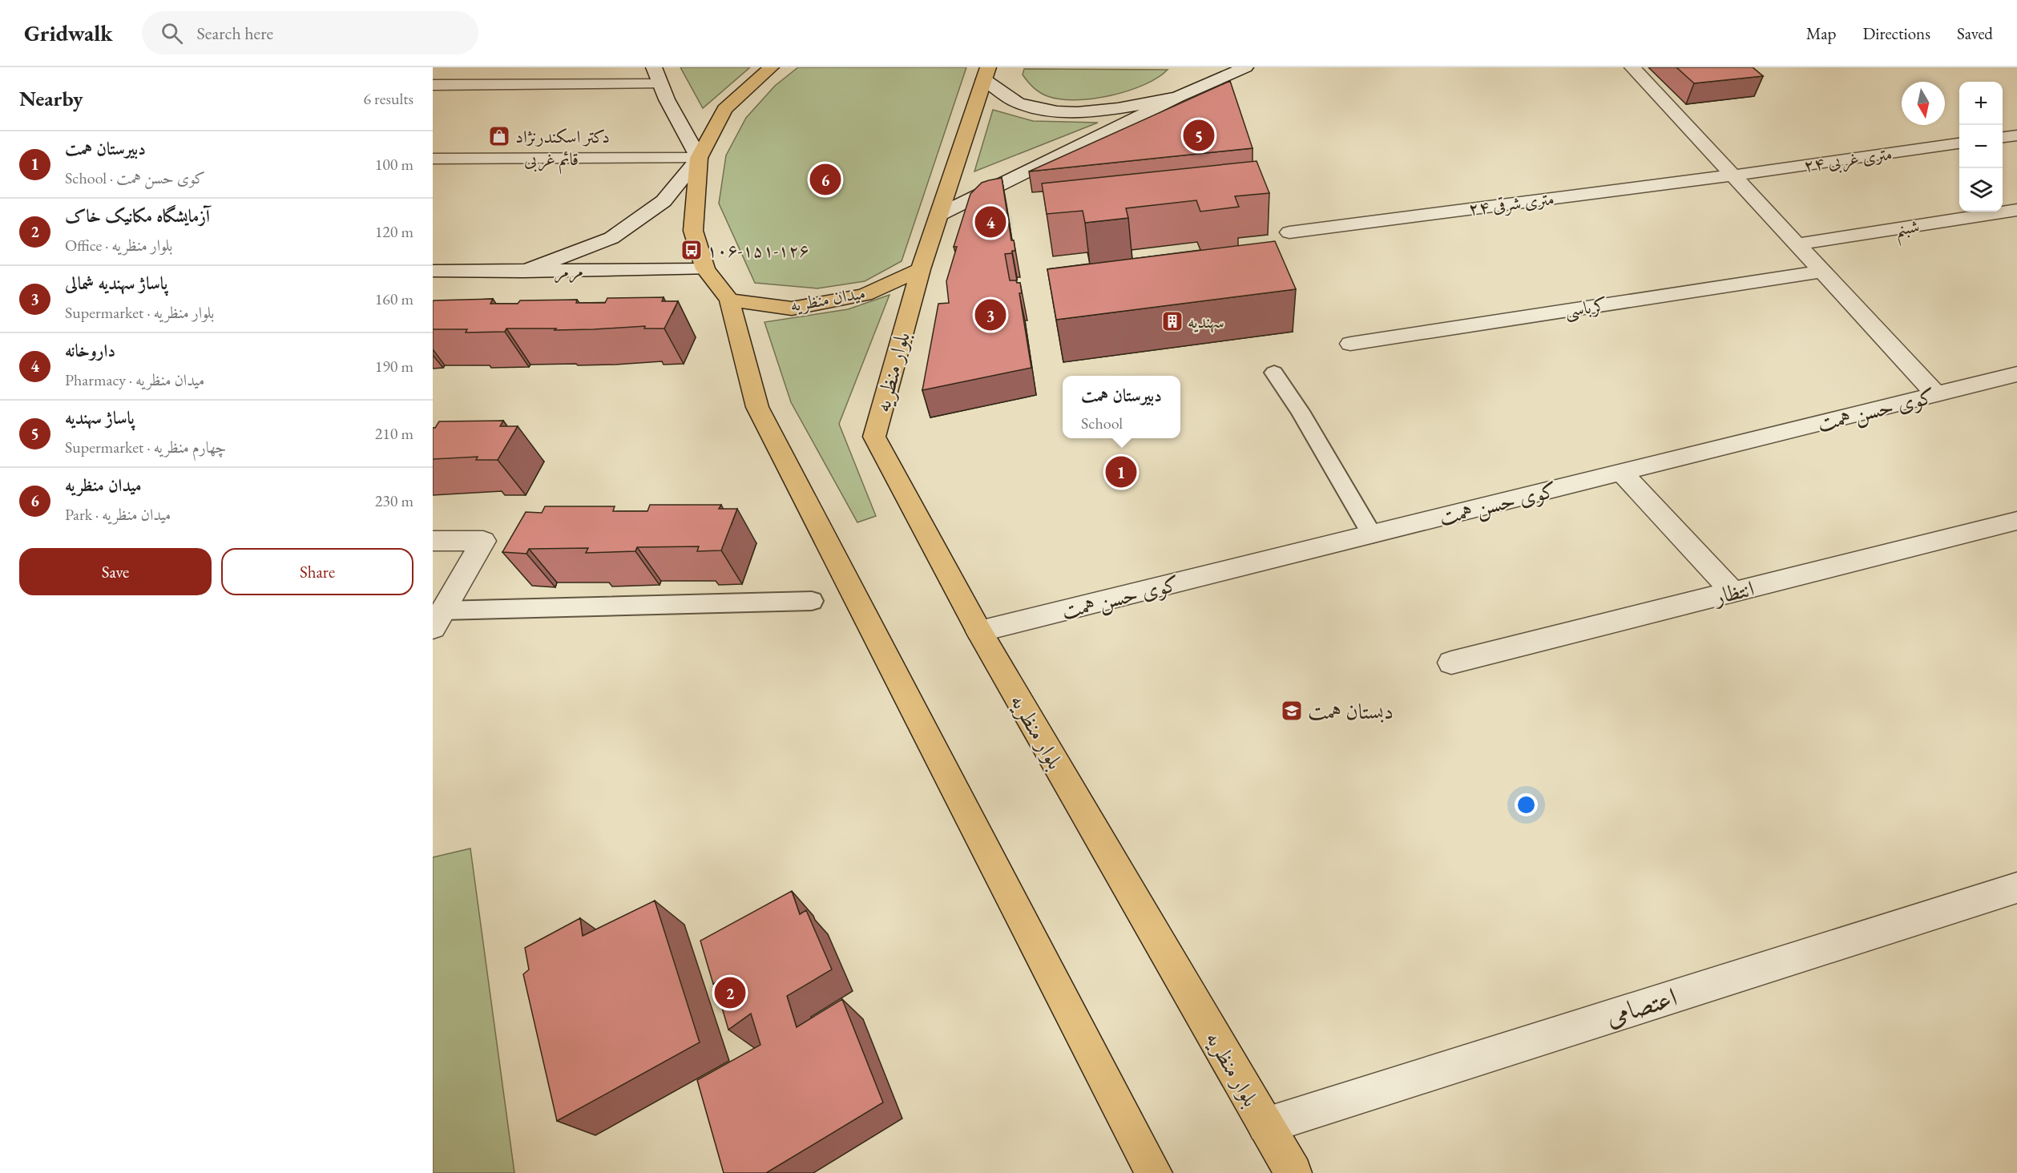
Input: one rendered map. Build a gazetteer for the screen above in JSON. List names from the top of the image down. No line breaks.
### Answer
{"streets":{"main road":["ميدان منظریه","بلوار منظریه"],"street":["قائم غربی","۲۴ متری غربی","۲۴ متری شرقی","شبنم","مرمر","کرباسی","کوی حسن همت","انتظار","اعتصامی"]},"crossings":[["۲۴ متری غربی","۲۴ متری شرقی"],["ميدان منظریه","بلوار منظریه"],["بلوار منظریه","کوی حسن همت"],["بلوار منظریه","اعتصامی"]],"places":{"shop":["دكتر اسكندرنژاد"],"bus stop":["۱۰۶-۱۵۱-۱۲۶"],"building":["سهندیه"],"school or university":["دبستان همت"]},"north":"bottom","page":{"header":"Gridwalk","search":"Search here","nav":["Map","Directions","Saved"],"heading":["Nearby","6 results"],"map_buttons":["+","−"],"pins":["5","6","4","3","1","2"],"list":[{"mark":"1","name":"دبیرستان همت","note":"School · کوی حسن همت","value":"100 m"},{"mark":"2","name":"آزمایشگاه مکانیک خاک","note":"Office · بلوار منظریه","value":"120 m"},{"mark":"3","name":"پاساژ سهندیه شمالی","note":"Supermarket · بلوار منظریه","value":"160 m"},{"mark":"4","name":"داروخانه","note":"Pharmacy · ميدان منظریه","value":"190 m"},{"mark":"5","name":"پاساژ سهندیه","note":"Supermarket · چهارم منظریه","value":"210 m"},{"mark":"6","name":"میدان منظریه","note":"Park · ميدان منظریه","value":"230 m"}],"popup":["دبیرستان همت","School"],"buttons":["Save","Share"]}}
